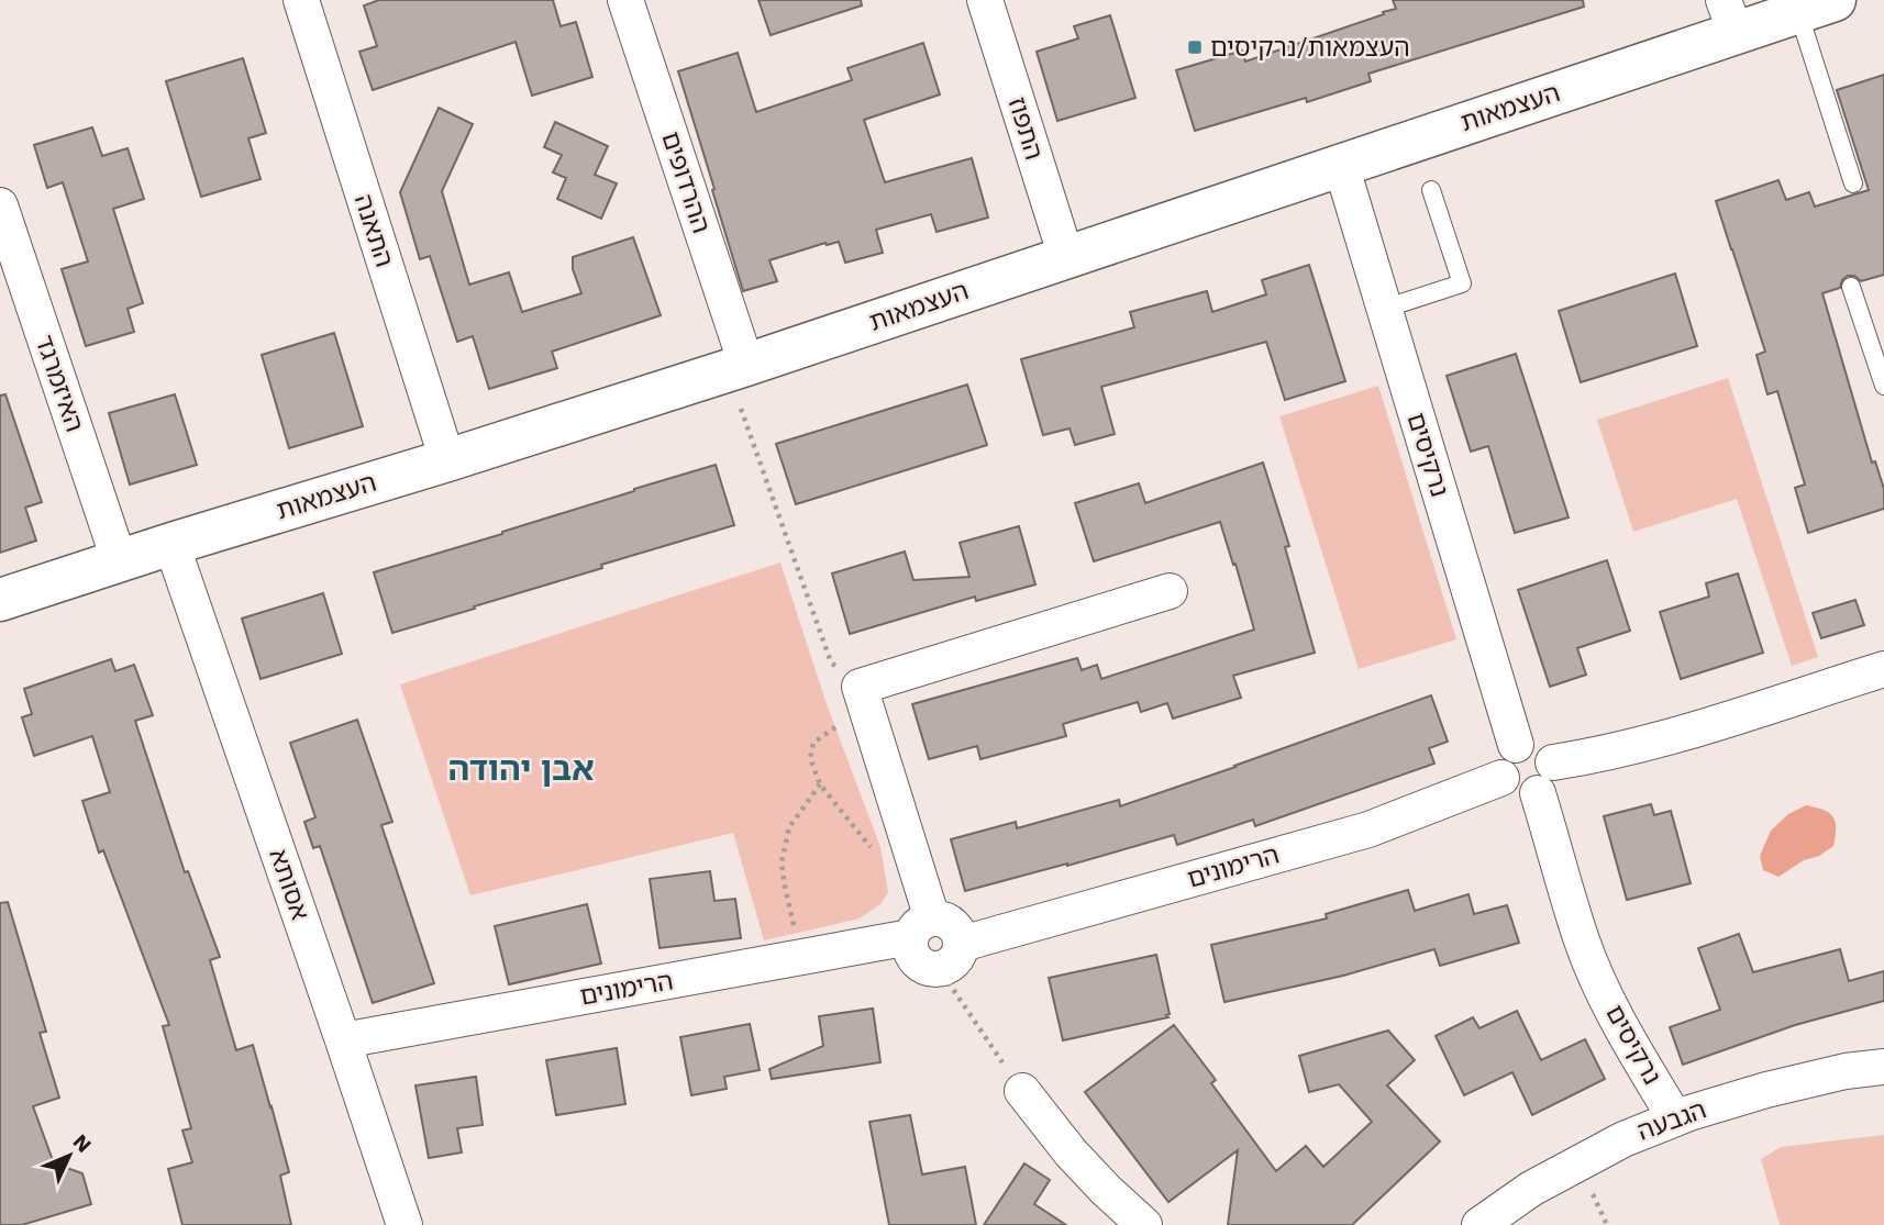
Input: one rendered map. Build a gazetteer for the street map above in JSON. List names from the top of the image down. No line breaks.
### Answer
{"streets":{"street":["העצמאות","התפוז","ההרדופים","התאנה","האיזמרגד","נרקיסים","הרימונים","אסותא","הגבעה"]},"crossings":[["העצמאות","התפוז"],["העצמאות","ההרדופים"],["העצמאות","התאנה"],["העצמאות","האיזמרגד"],["העצמאות","נרקיסים"],["העצמאות","אסותא"],["נרקיסים","הרימונים"],["נרקיסים","הגבעה"],["הרימונים","אסותא"]],"districts":["אבן יהודה"],"places":{"transit":["העצמאות/נרקיסים"]},"north":"top right"}
